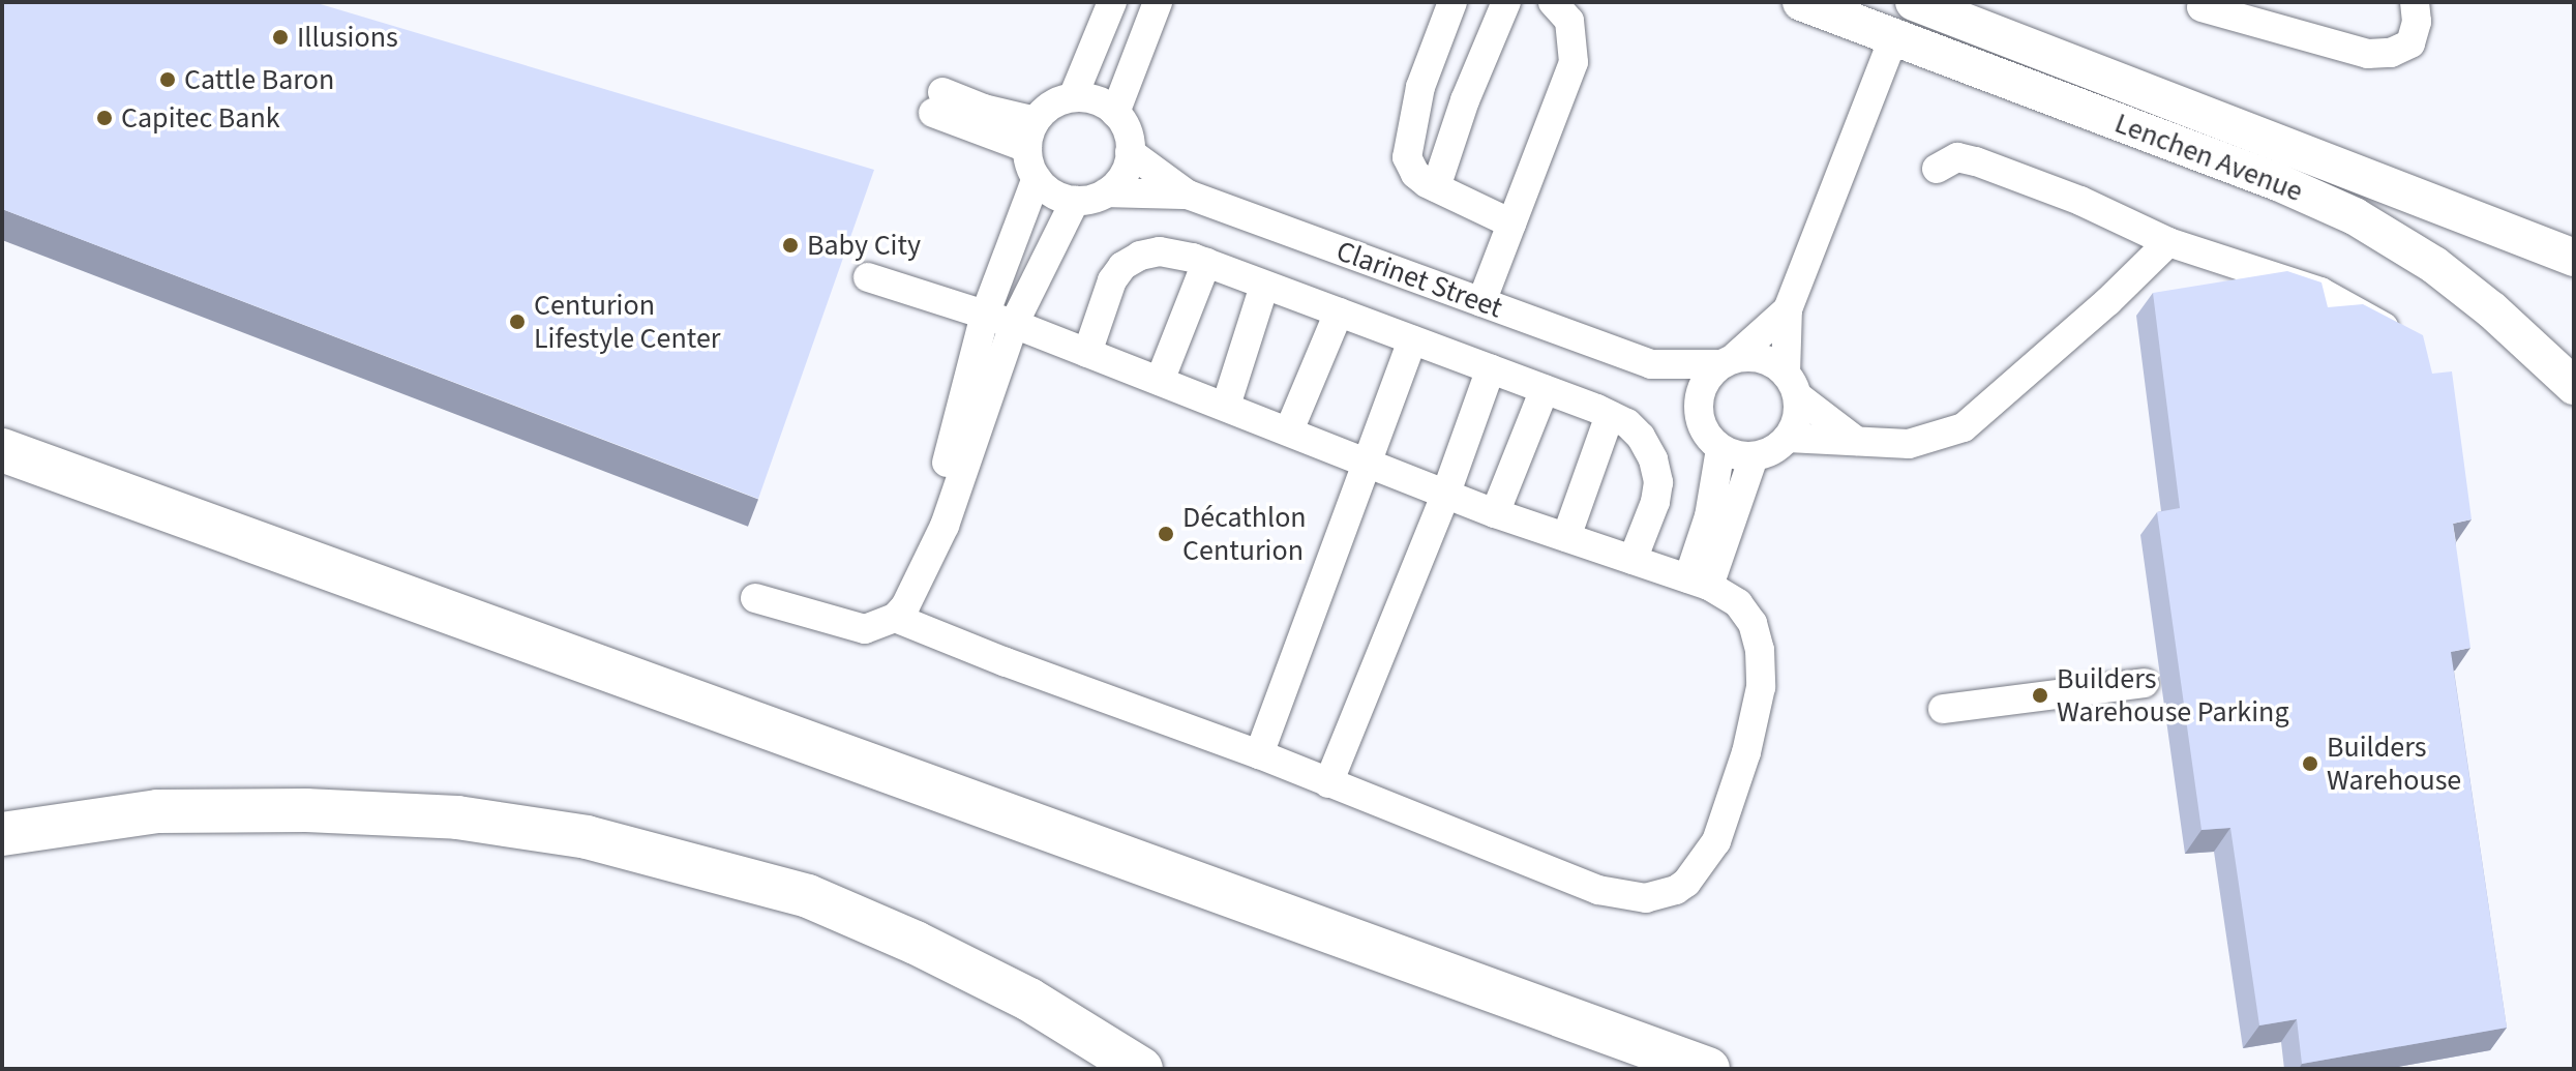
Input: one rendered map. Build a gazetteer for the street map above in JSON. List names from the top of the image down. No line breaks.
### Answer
{"streets":{"main road":["Lenchen Avenue"],"lane":["Clarinet Street"]},"places":["Illusions","Cattle Baron","Capitec Bank","Baby City","Centurion Lifestyle Center","Décathlon Centurion","Builders Warehouse Parking","Builders Warehouse"]}
